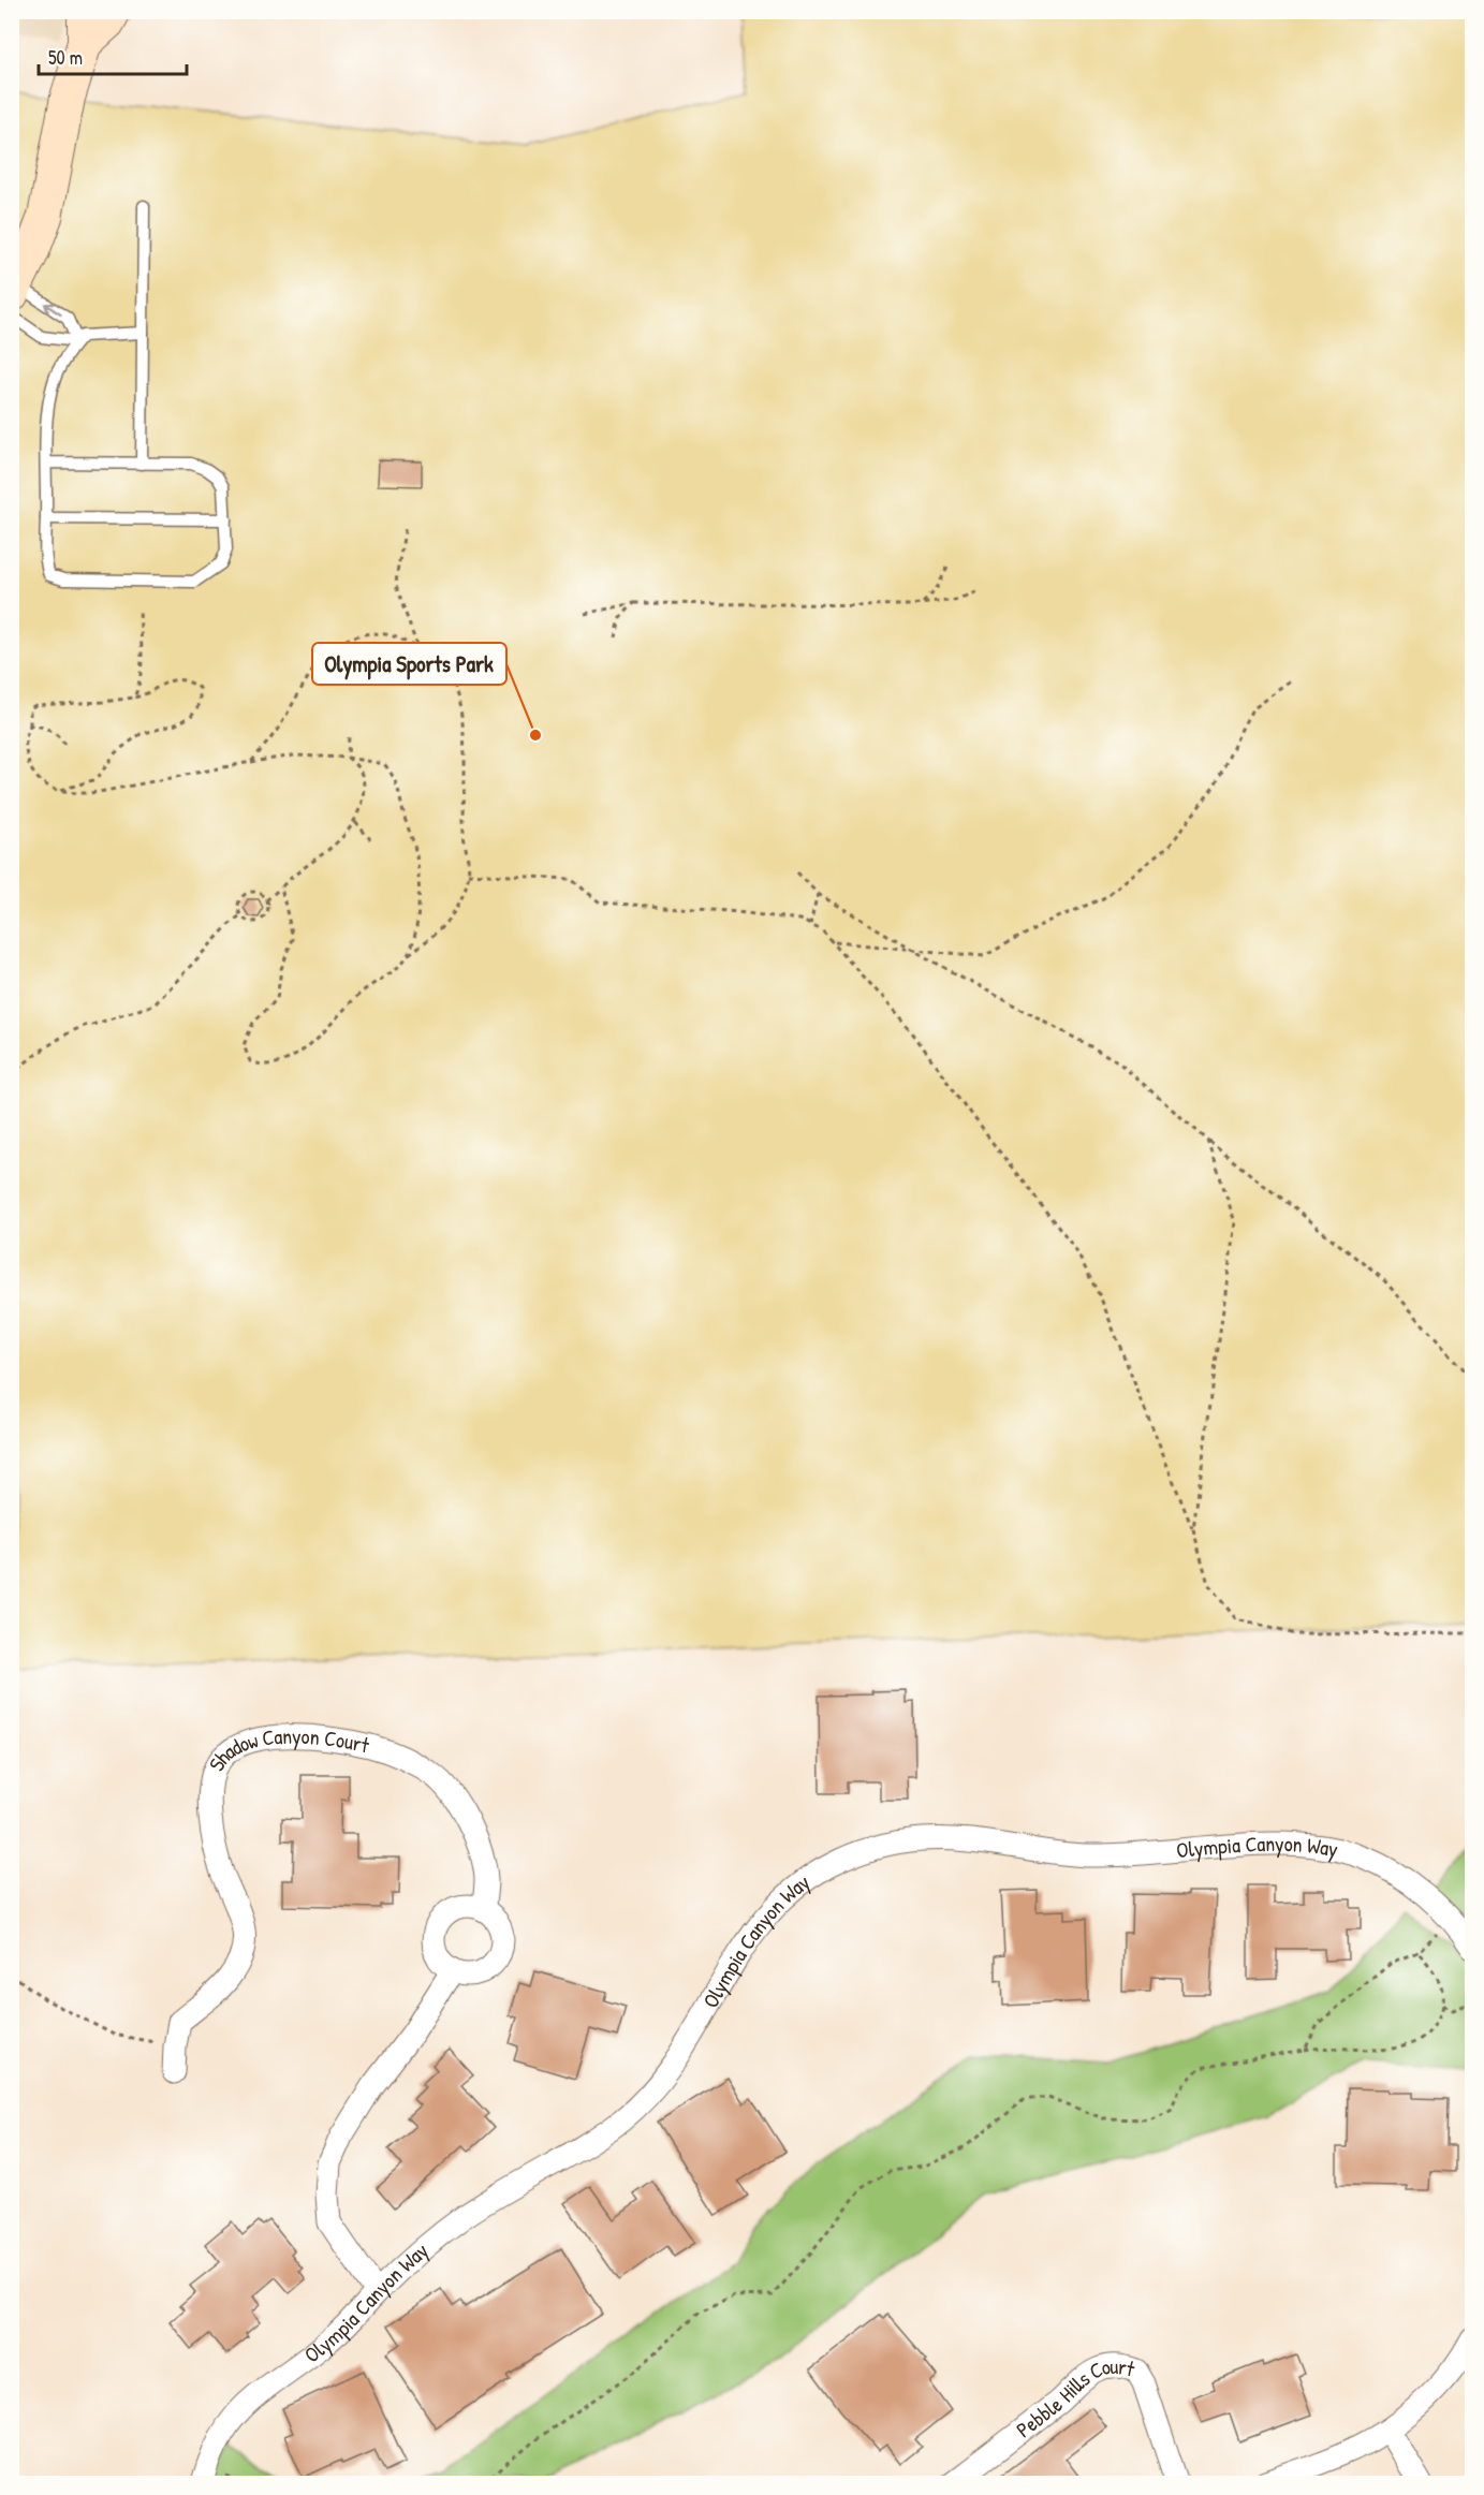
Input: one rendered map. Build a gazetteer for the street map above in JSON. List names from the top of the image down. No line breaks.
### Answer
{"streets":{"street":["Shadow Canyon Court","Olympia Canyon Way","Pebble Hills Court"]},"places":["Olympia Sports Park"],"scale_bar":"50 m"}
